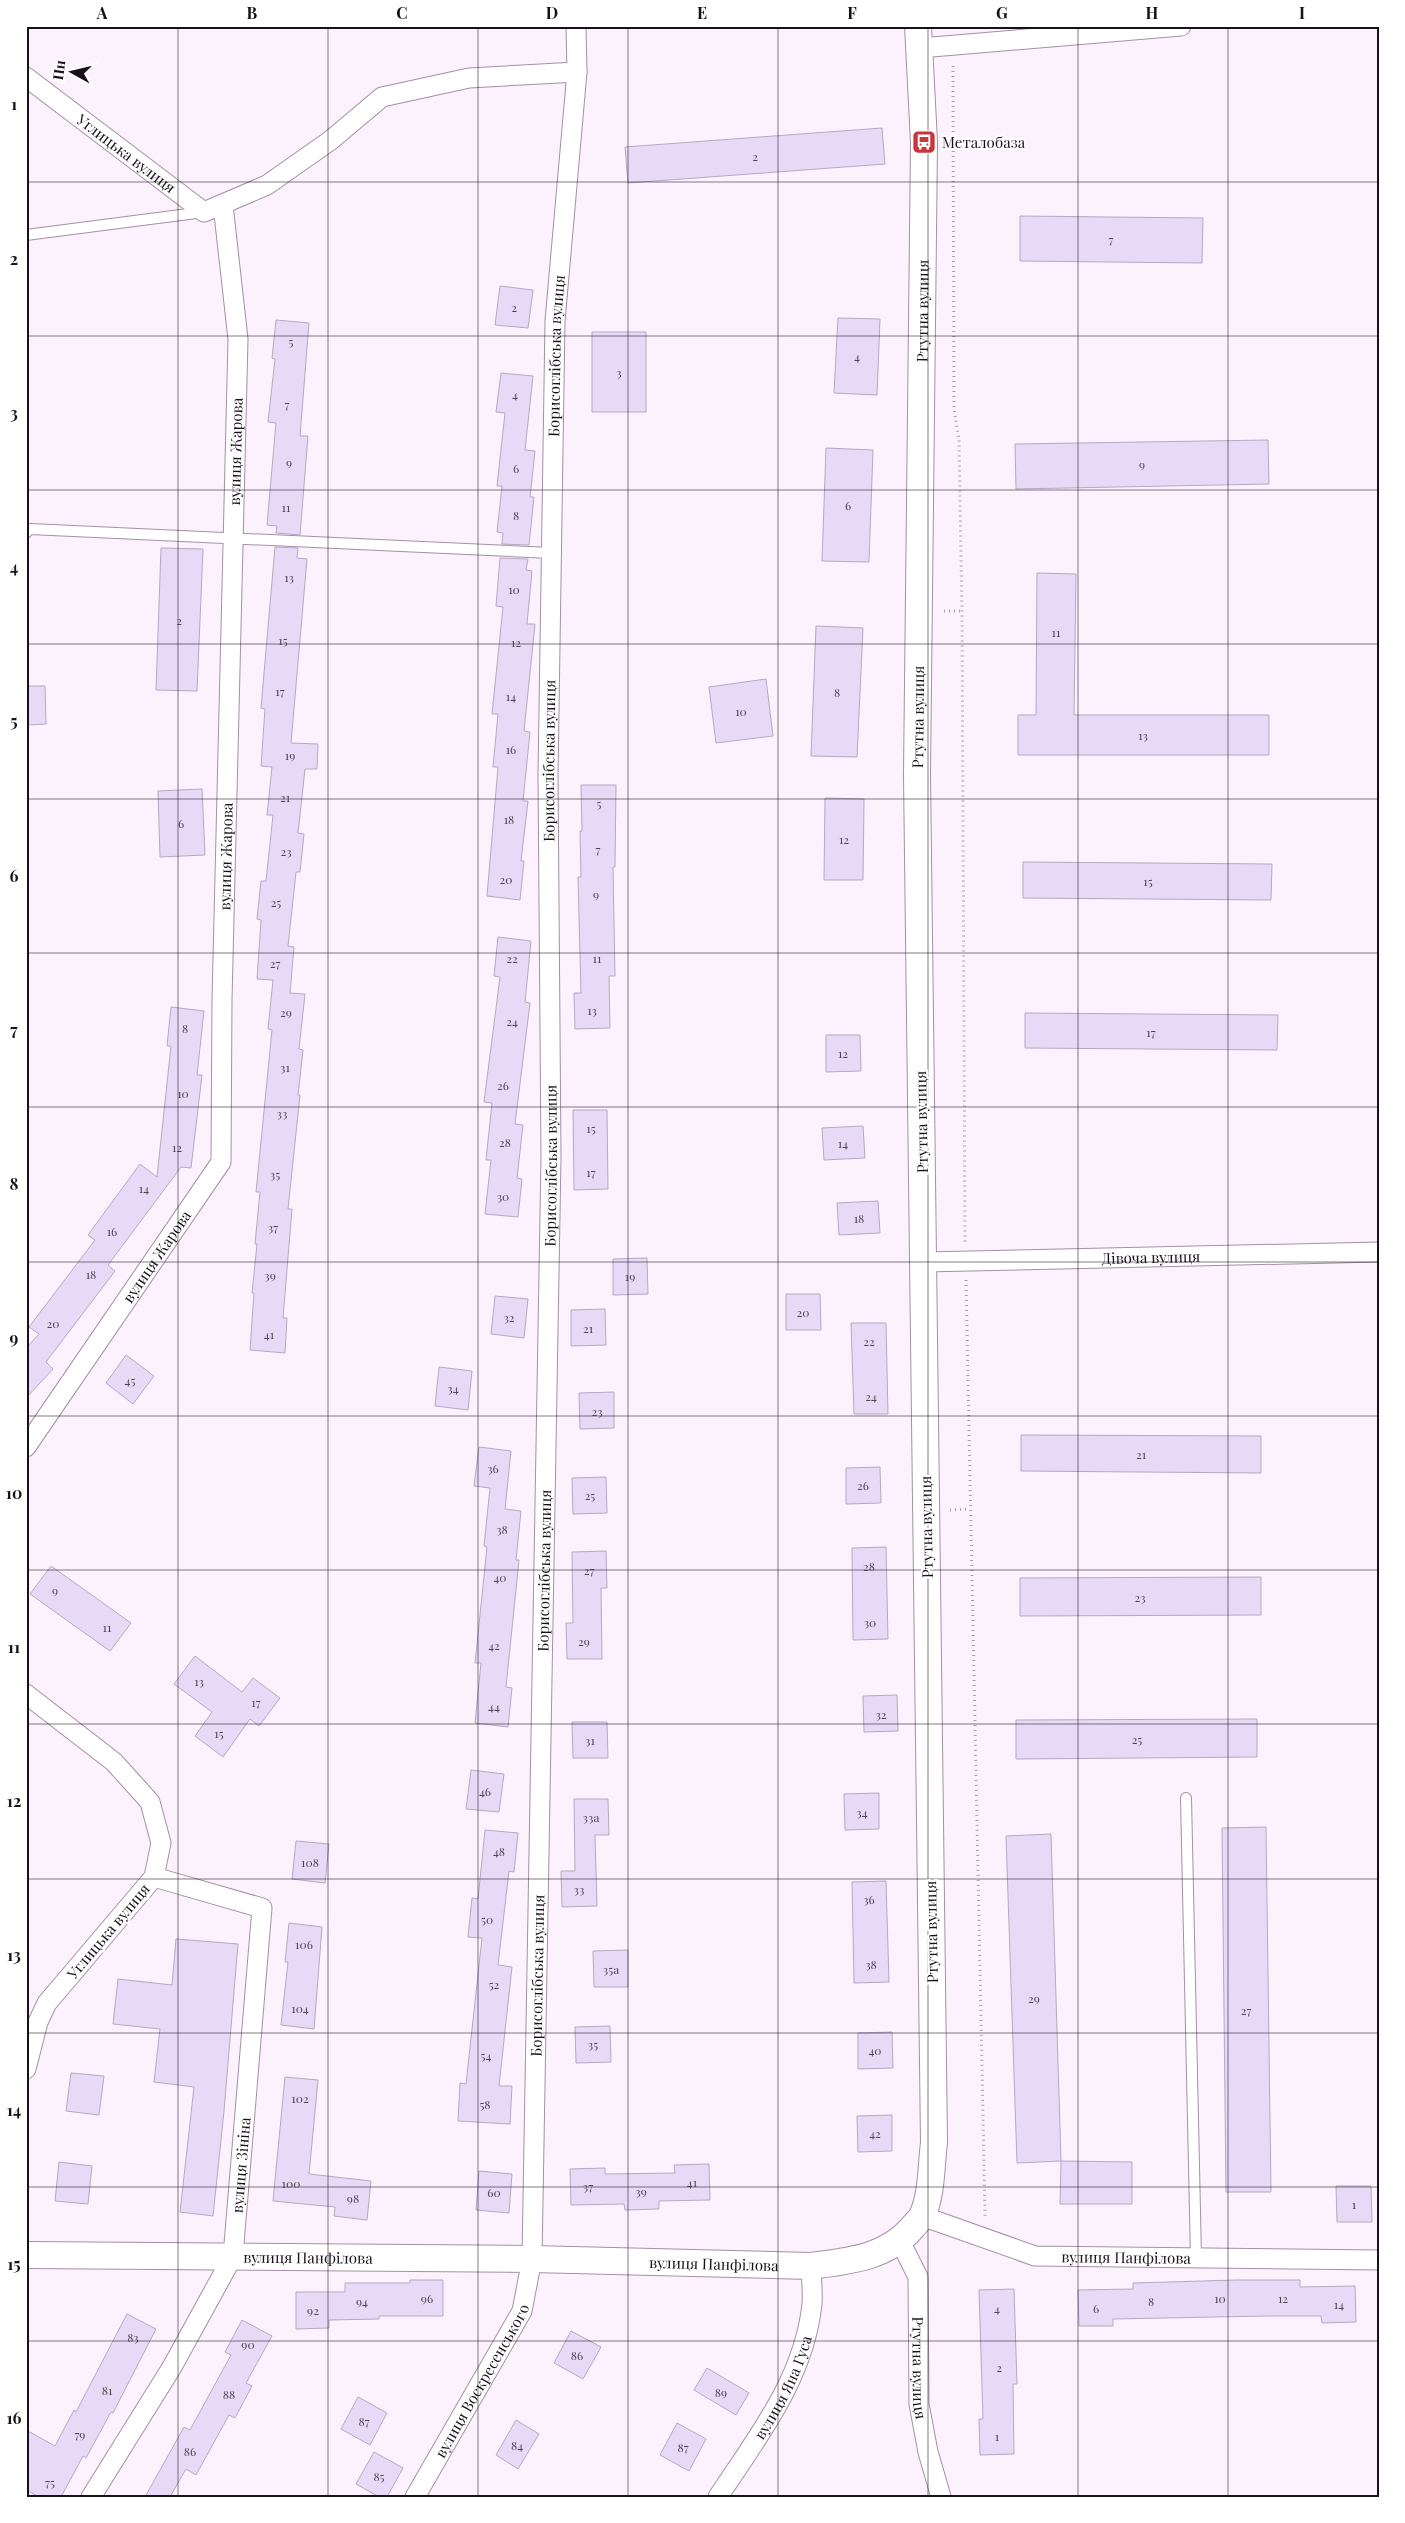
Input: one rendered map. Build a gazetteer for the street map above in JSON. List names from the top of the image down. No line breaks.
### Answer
{"streets":{"main road":["Ртутна вулиця","вулиця Панфілова"],"street":["Углицька вулиця","Борисоглібська вулиця","вулиця Жарова","Дівоча вулиця","вулиця Зініна","вулиця Воскресенського","вулиця Яна Гуса"]},"crossings":[["Углицька вулиця","вулиця Зініна"],["Ртутна вулиця","Дівоча вулиця"],["Ртутна вулиця","вулиця Панфілова"],["Борисоглібська вулиця","вулиця Панфілова"],["Борисоглібська вулиця","вулиця Воскресенського"],["вулиця Зініна","вулиця Панфілова"],["вулиця Панфілова","вулиця Воскресенського"],["вулиця Панфілова","вулиця Яна Гуса"]],"places":{"bus stop":["Металобаза"]},"house_numbers":["2","7","2","5","4","3","4","7","9","9","6","6","11","8","13","10","2","11","15","12","17","8","14","10","13","16","19","21","5","18","6","12","7","23","20","15","9","25","22","11","27","13","29","24","8","17","12","31","26","10","33","15","28","14","12","17","35","14","30","18","37","16","18","39","19","20","32","20","21","41","22","45","34","24","23","21","36","26","25","38","28","27","40","9","23","30","11","29","42","13","17","44","32","15","25","31","46","34","33а","48","108","33","36","50","106","38","35а","52","29","104","27","35","40","54","102","58","42","41","100","37","39","60","98","1","96","10","12","94","8","14","4","6","92","83","90","86","2","81","89","88","87","79","1","84","87","86","85","75"],"north":"left","grid":{"columns":["A","B","C","D","E","F","G","H","I"],"rows":["1","2","3","4","5","6","7","8","9","10","11","12","13","14","15","16"]}}
